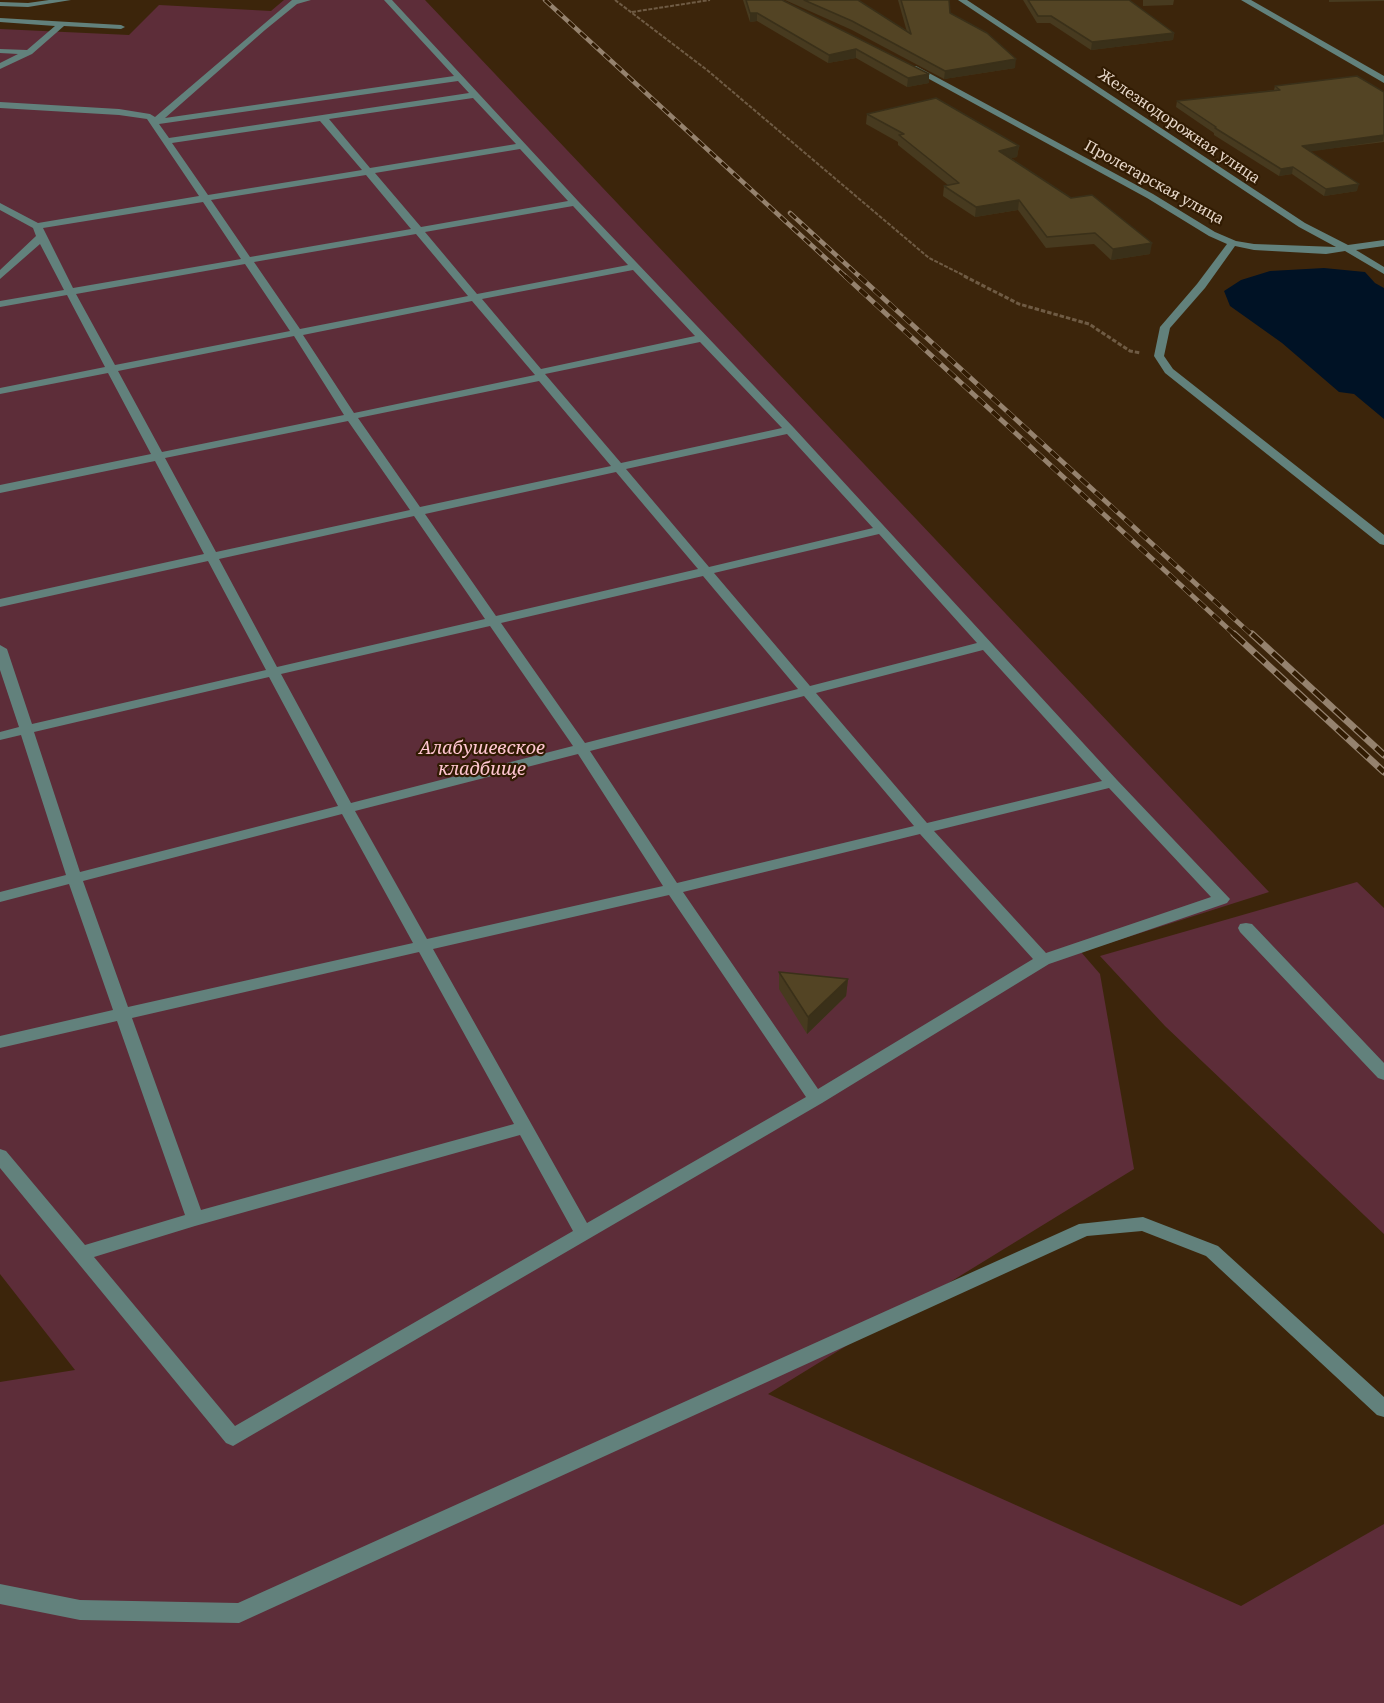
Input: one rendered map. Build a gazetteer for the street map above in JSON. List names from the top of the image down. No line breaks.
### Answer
{"streets":{"street":["Железнодорожная улица","Пролетарская улица"]},"parks":["Алабушевское кладбище"]}
